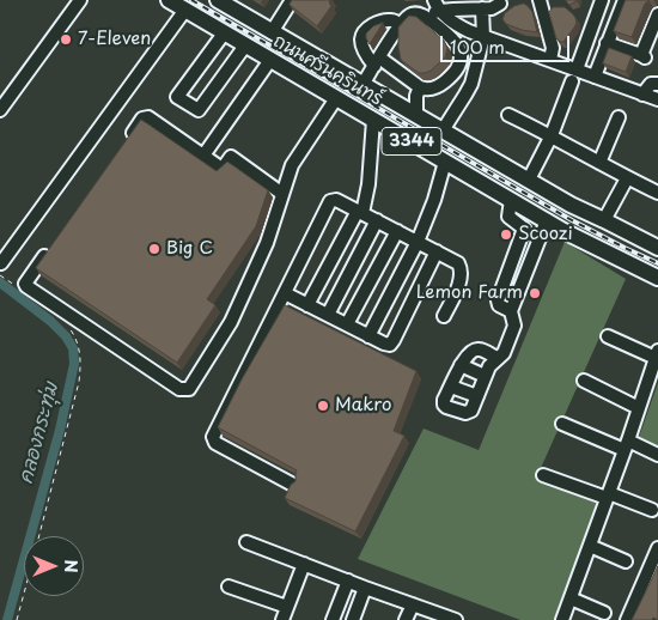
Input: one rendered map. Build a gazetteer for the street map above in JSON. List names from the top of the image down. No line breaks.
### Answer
{"streets":{"main road":["ถนนศรีนครินทร์","3344"]},"water":["คลองกระทุ่ม"],"places":["7-Eleven","Scoozi","Big C","Lemon Farm","Makro"],"scale_bar":"100 m","north":"right"}
